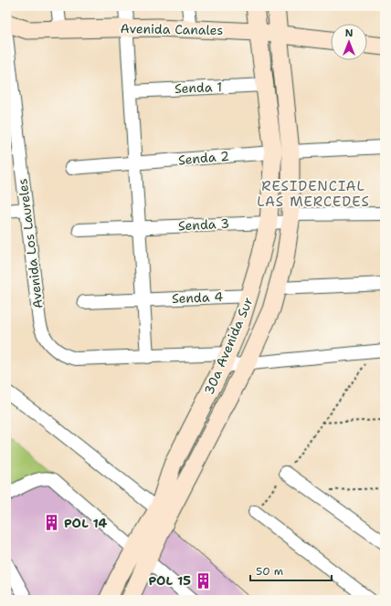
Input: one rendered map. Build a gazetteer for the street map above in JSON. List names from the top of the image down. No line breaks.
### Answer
{"streets":{"street":["Avenida Canales","Senda 1","Senda 2","Senda 3","Avenida Los Laureles","Senda 4","30a Avenida Sur"]},"crossings":[["Avenida Canales","30a Avenida Sur"],["Senda 1","30a Avenida Sur"],["Senda 2","30a Avenida Sur"],["Senda 3","30a Avenida Sur"],["Avenida Los Laureles","30a Avenida Sur"],["Senda 4","30a Avenida Sur"]],"districts":["RESIDENCIAL LAS MERCEDES"],"places":{"building":["POL 14","POL 15"]},"scale_bar":"50 m","north":"top"}
